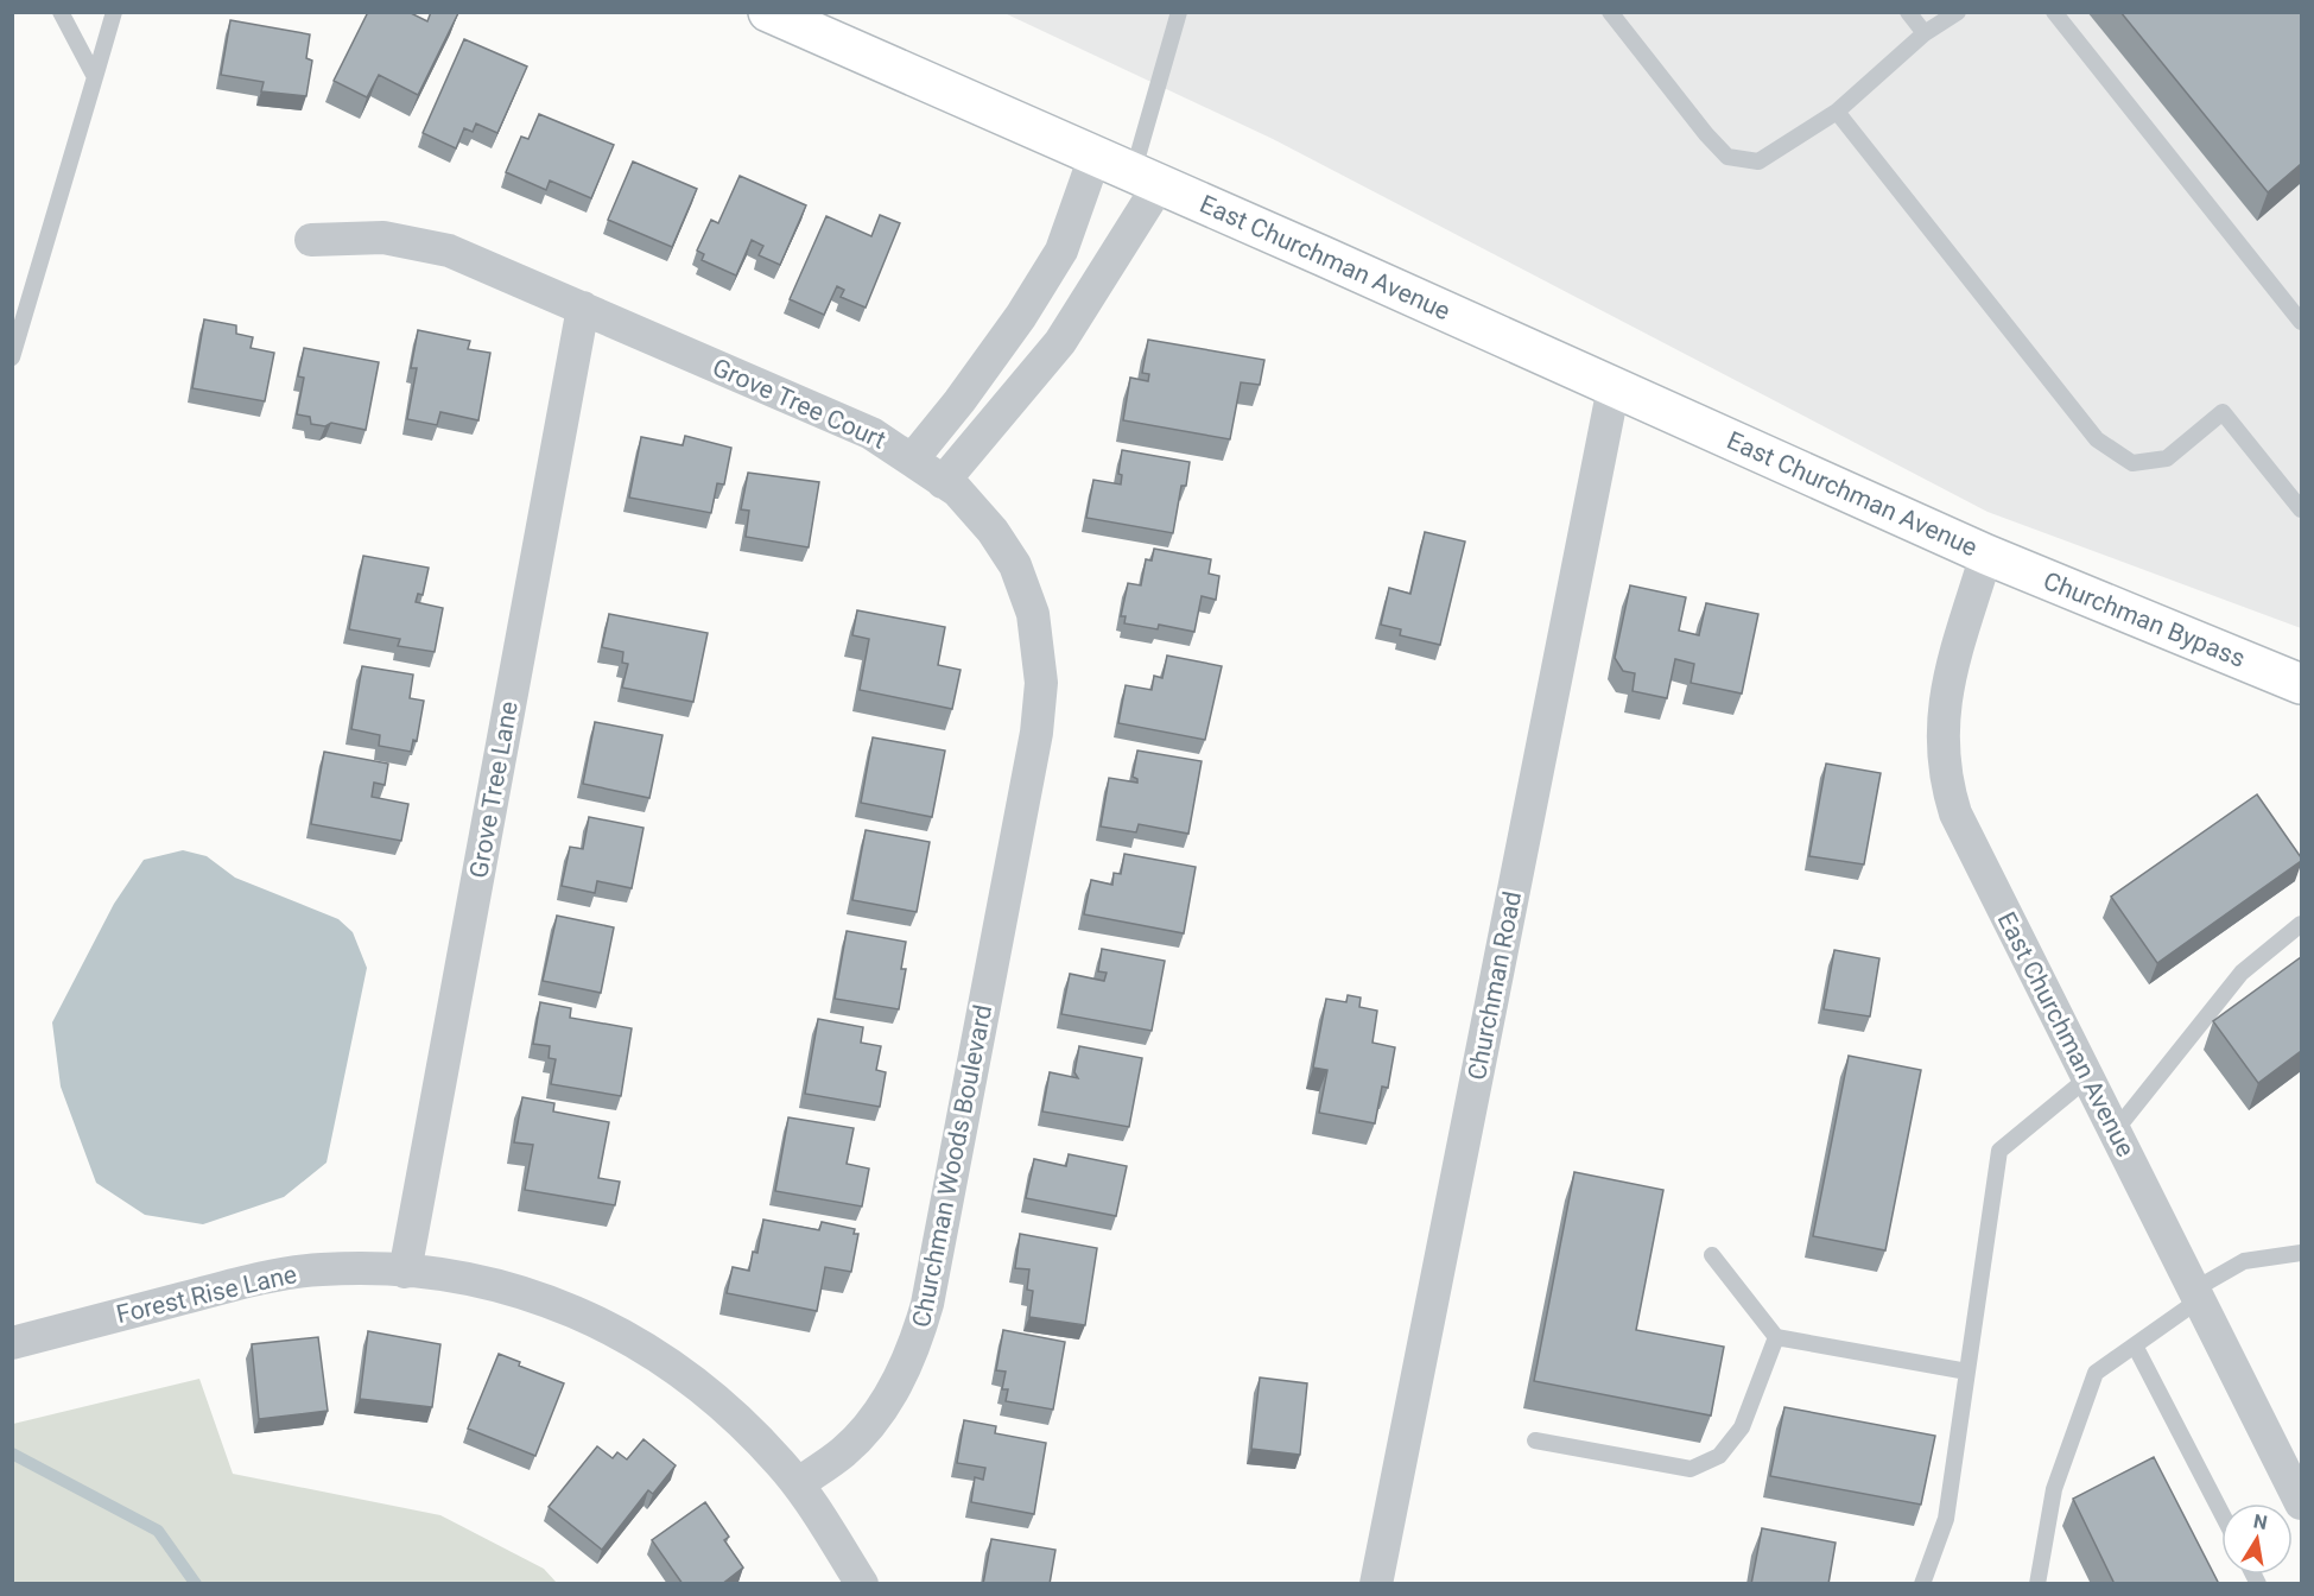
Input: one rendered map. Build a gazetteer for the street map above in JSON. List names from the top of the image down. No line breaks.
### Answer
{"streets":{"street":["East Churchman Avenue","Grove Tree Court","Churchman Bypass","Grove Tree Lane","Churchman Road","Churchman Woods Boulevard","Forest Rise Lane"]},"crossings":[["East Churchman Avenue","Churchman Bypass"],["East Churchman Avenue","Churchman Road"],["Grove Tree Court","Grove Tree Lane"],["Grove Tree Court","Churchman Woods Boulevard"],["Grove Tree Lane","Forest Rise Lane"],["Churchman Woods Boulevard","Forest Rise Lane"]],"north":"top"}
